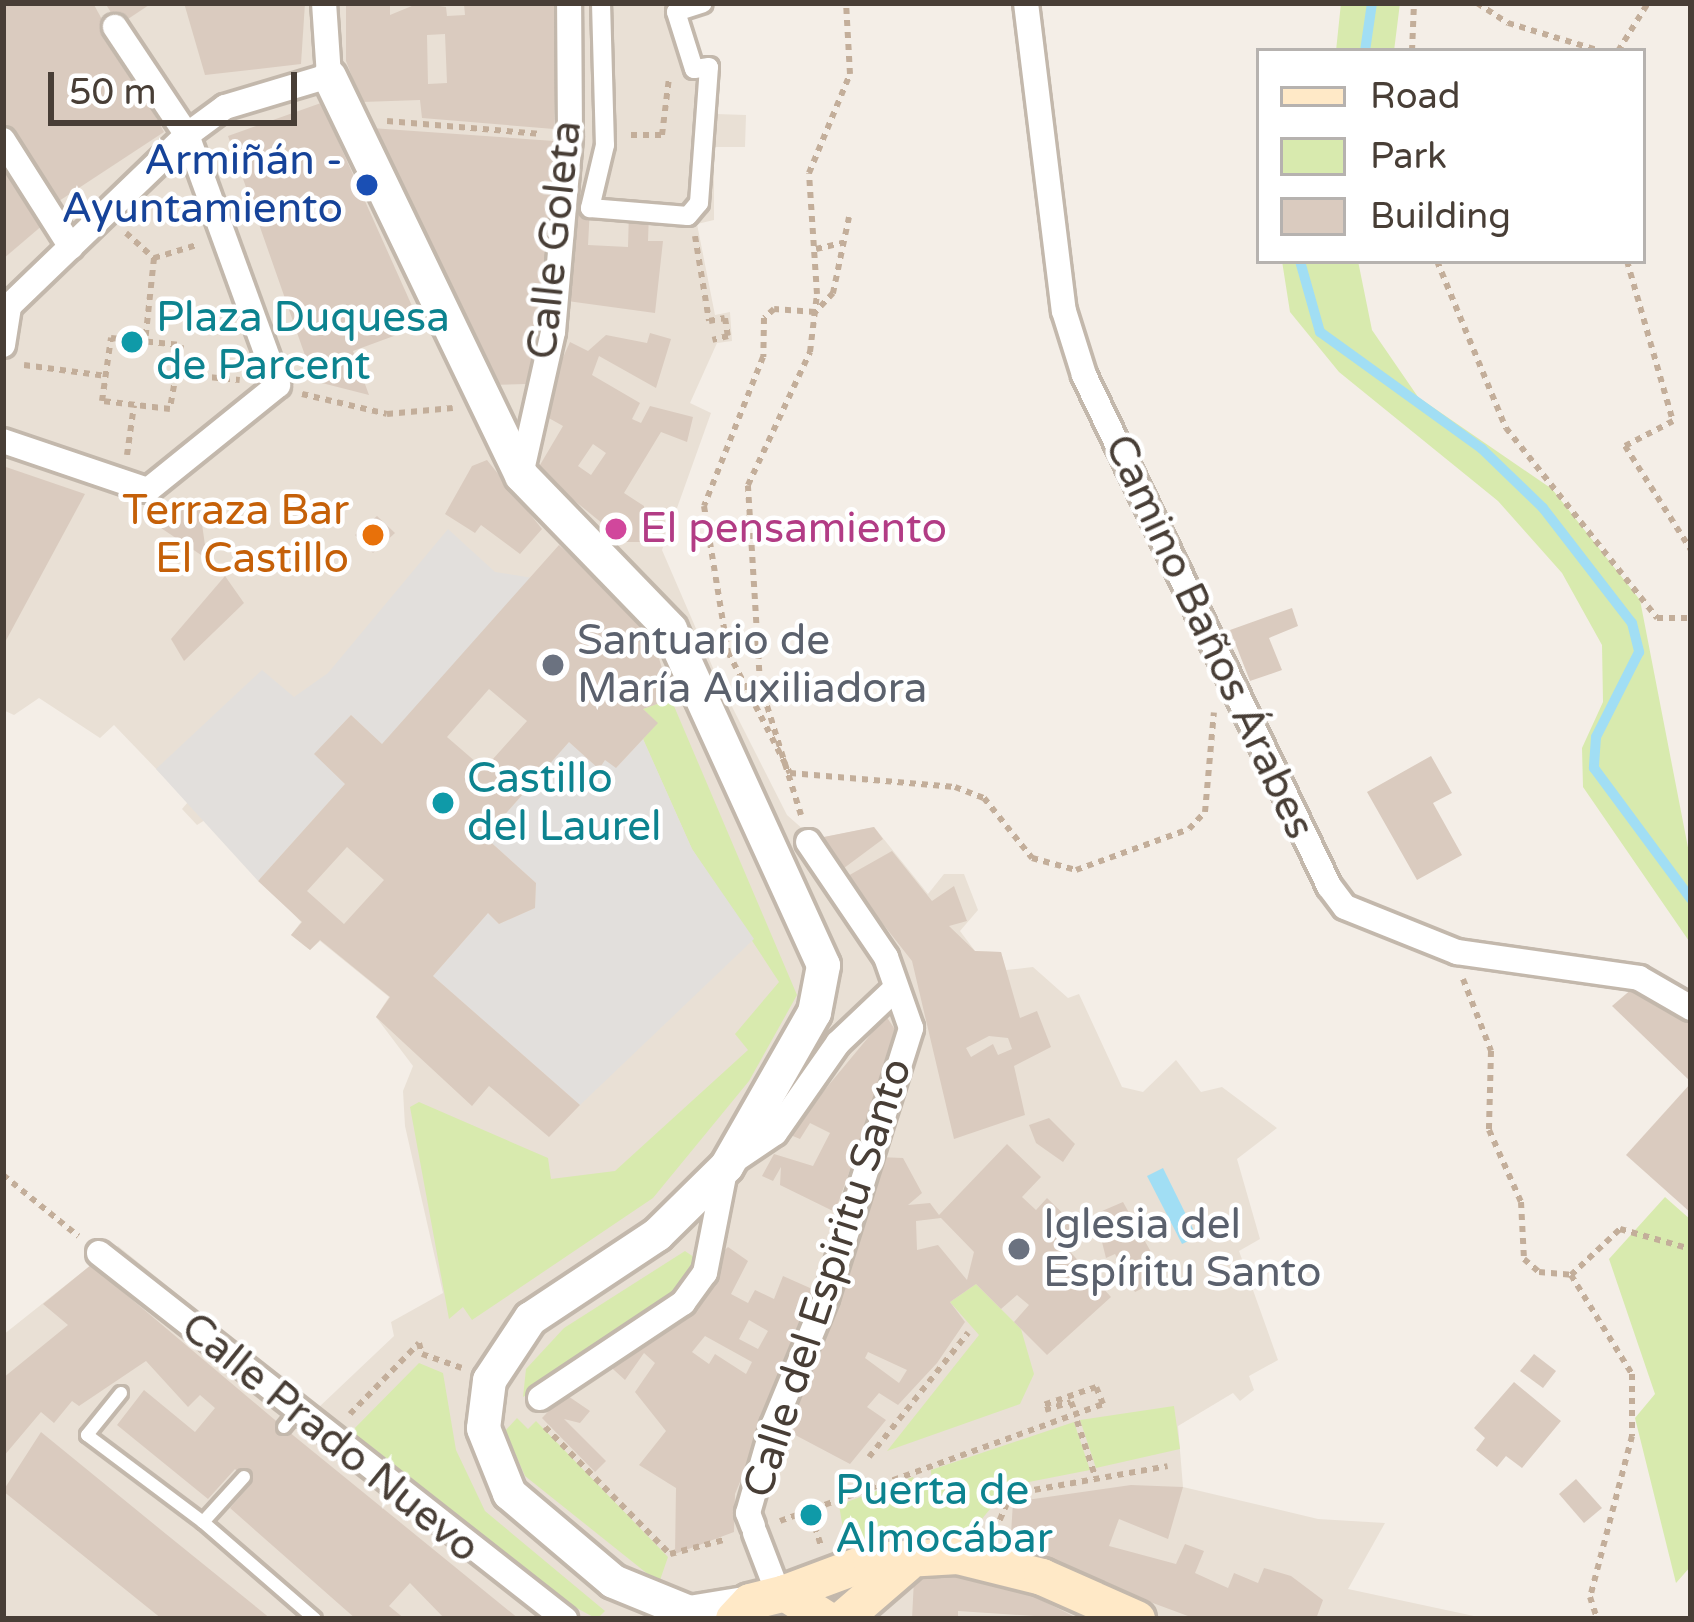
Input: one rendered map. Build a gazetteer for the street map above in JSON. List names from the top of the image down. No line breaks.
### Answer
{"streets":{"street":["Calle Goleta","Camino Baños Árabes","Calle del Espiritu Santo","Calle Prado Nuevo"]},"places":["Armiñán - Ayuntamiento","Plaza Duquesa de Parcent","El pensamiento","Terraza Bar El Castillo","Santuario de María Auxiliadora","Castillo del Laurel","Iglesia del Espíritu Santo","Puerta de Almocábar"],"legend":["Road","Park","Building"],"scale_bar":"50 m"}
